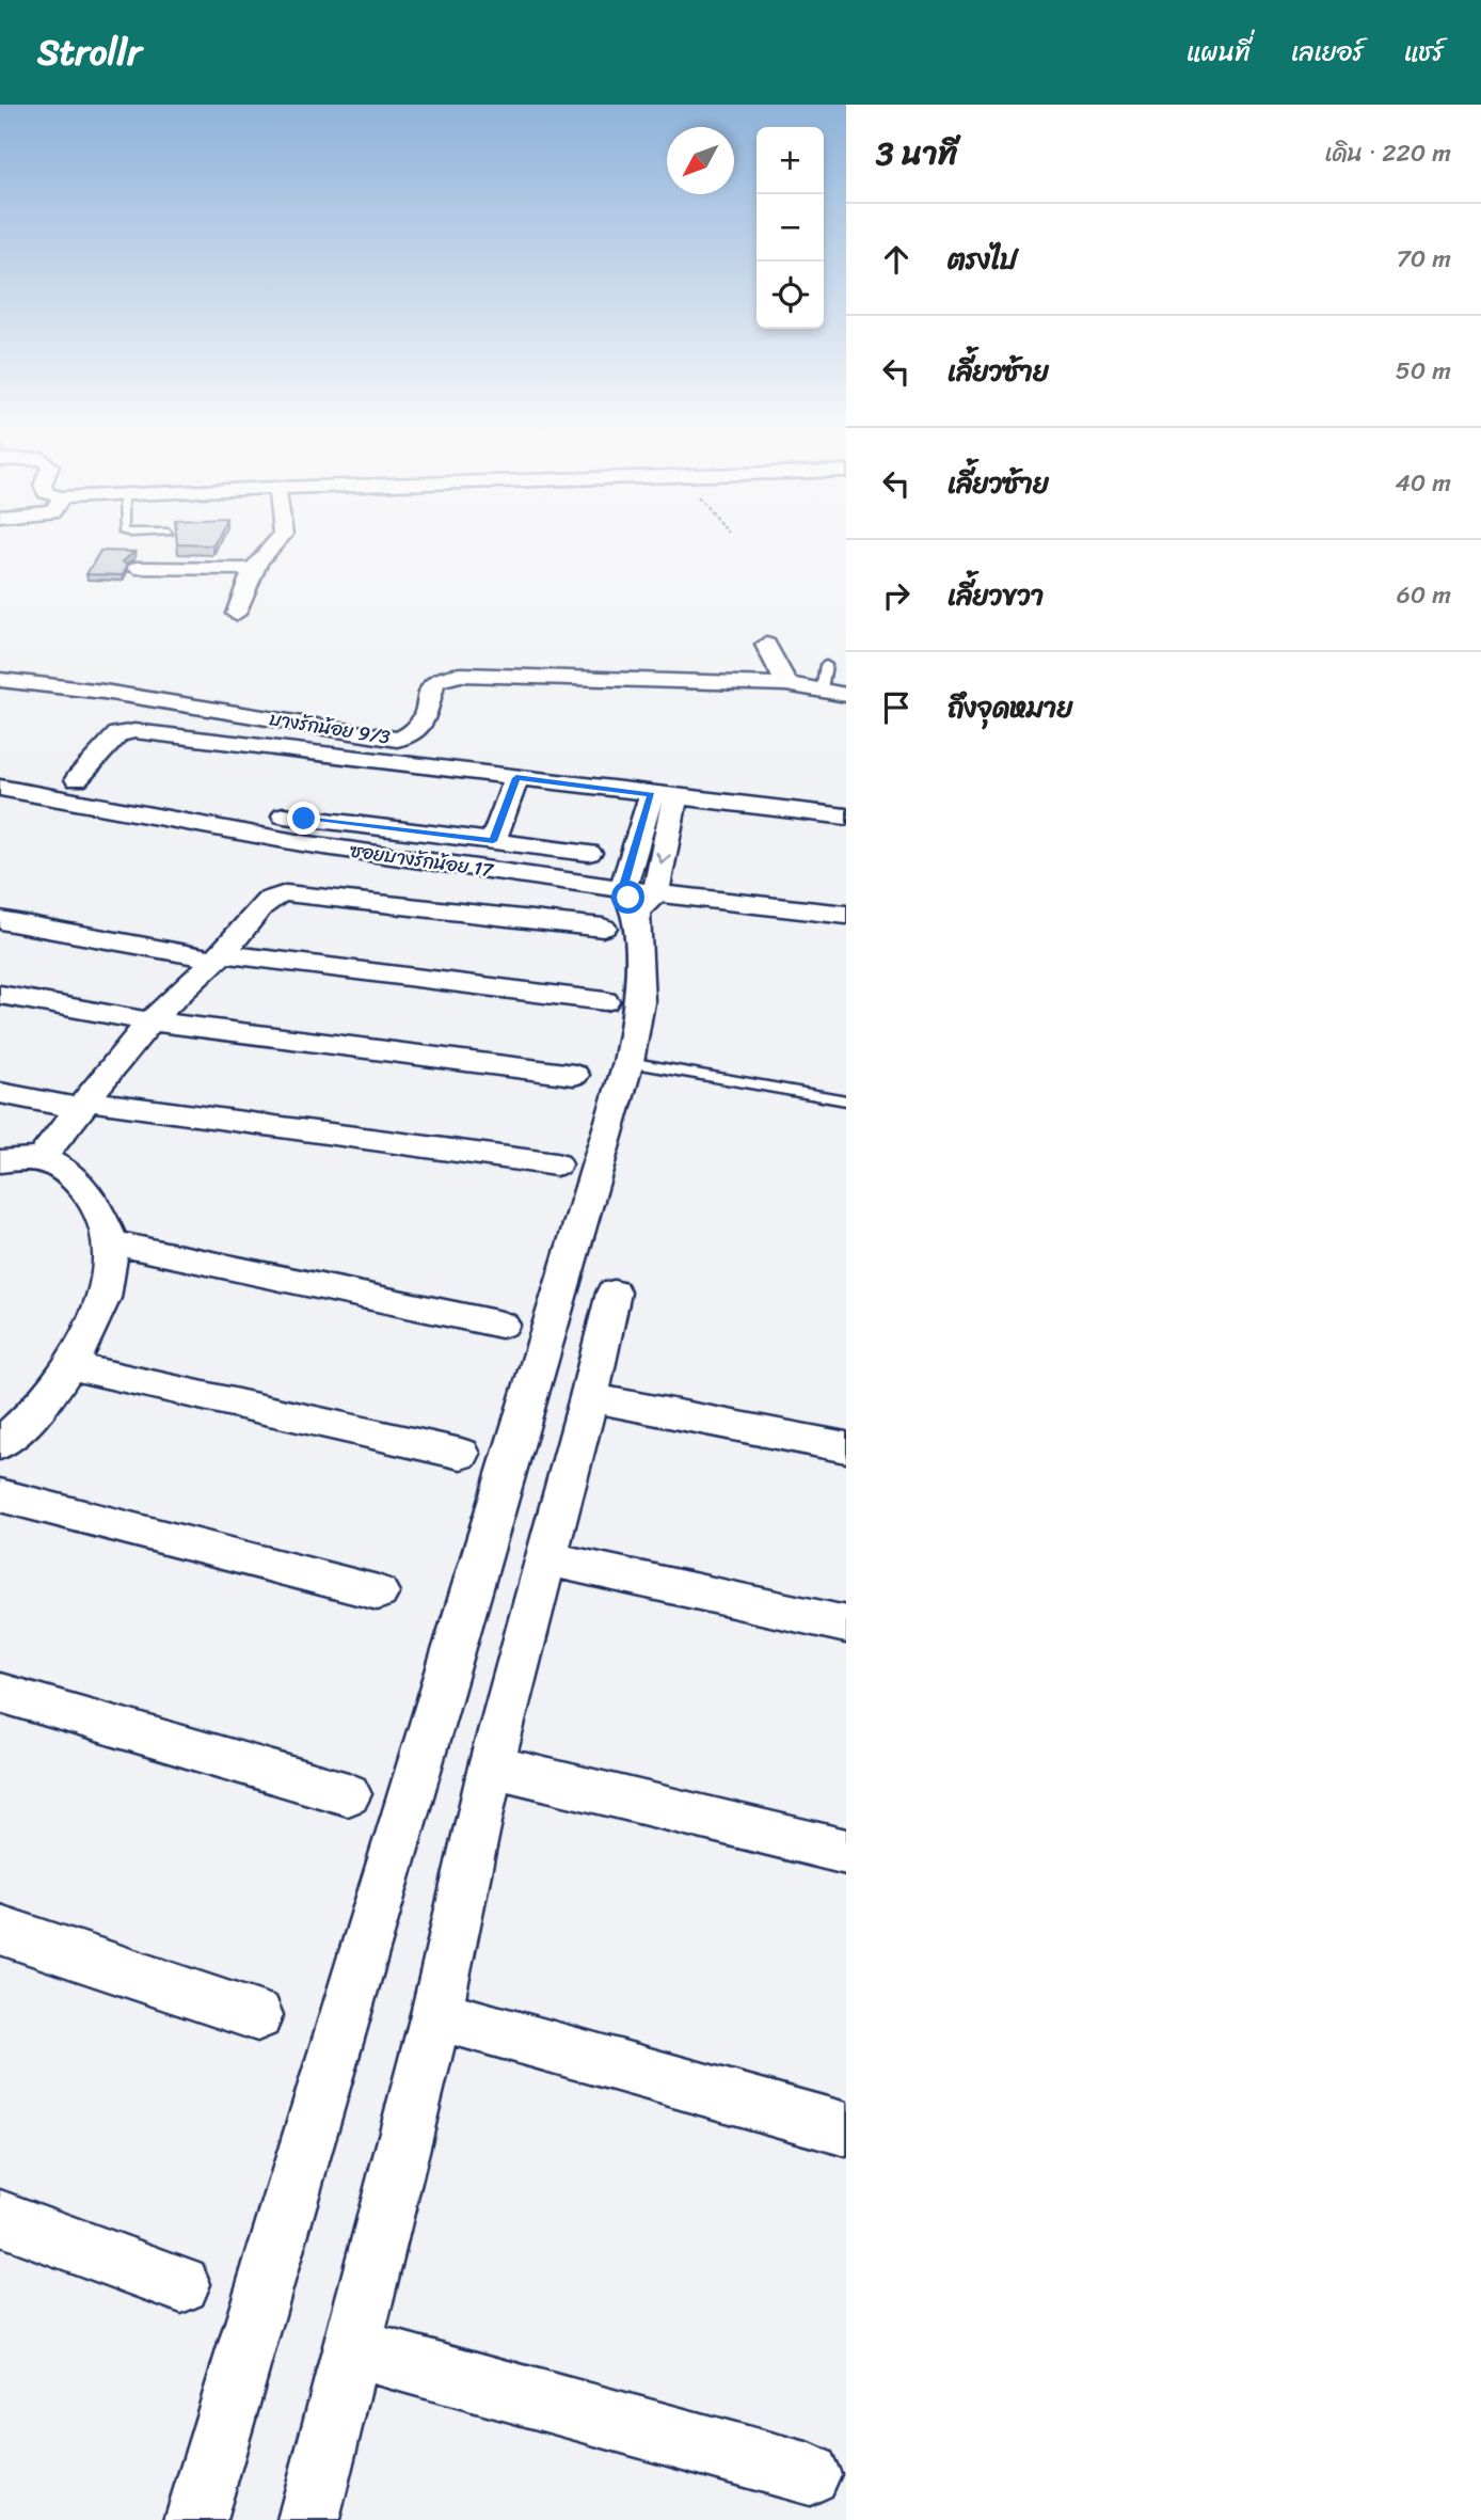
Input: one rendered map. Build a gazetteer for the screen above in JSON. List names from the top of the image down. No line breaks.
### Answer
{"streets":{"street":["บางรักน้อย 9/3","ซอยบางรักน้อย 17"]},"north":"bottom left","page":{"header":"Strollr","nav":["แผนที่","เลเยอร์","แชร์"],"heading":["3 นาที","เดิน · 220 m"],"map_buttons":["+","−"],"list":[["ตรงไป","70 m"],["เลี้ยวซ้าย","50 m"],["เลี้ยวซ้าย","40 m"],["เลี้ยวขวา","60 m"],"ถึงจุดหมาย"]}}
